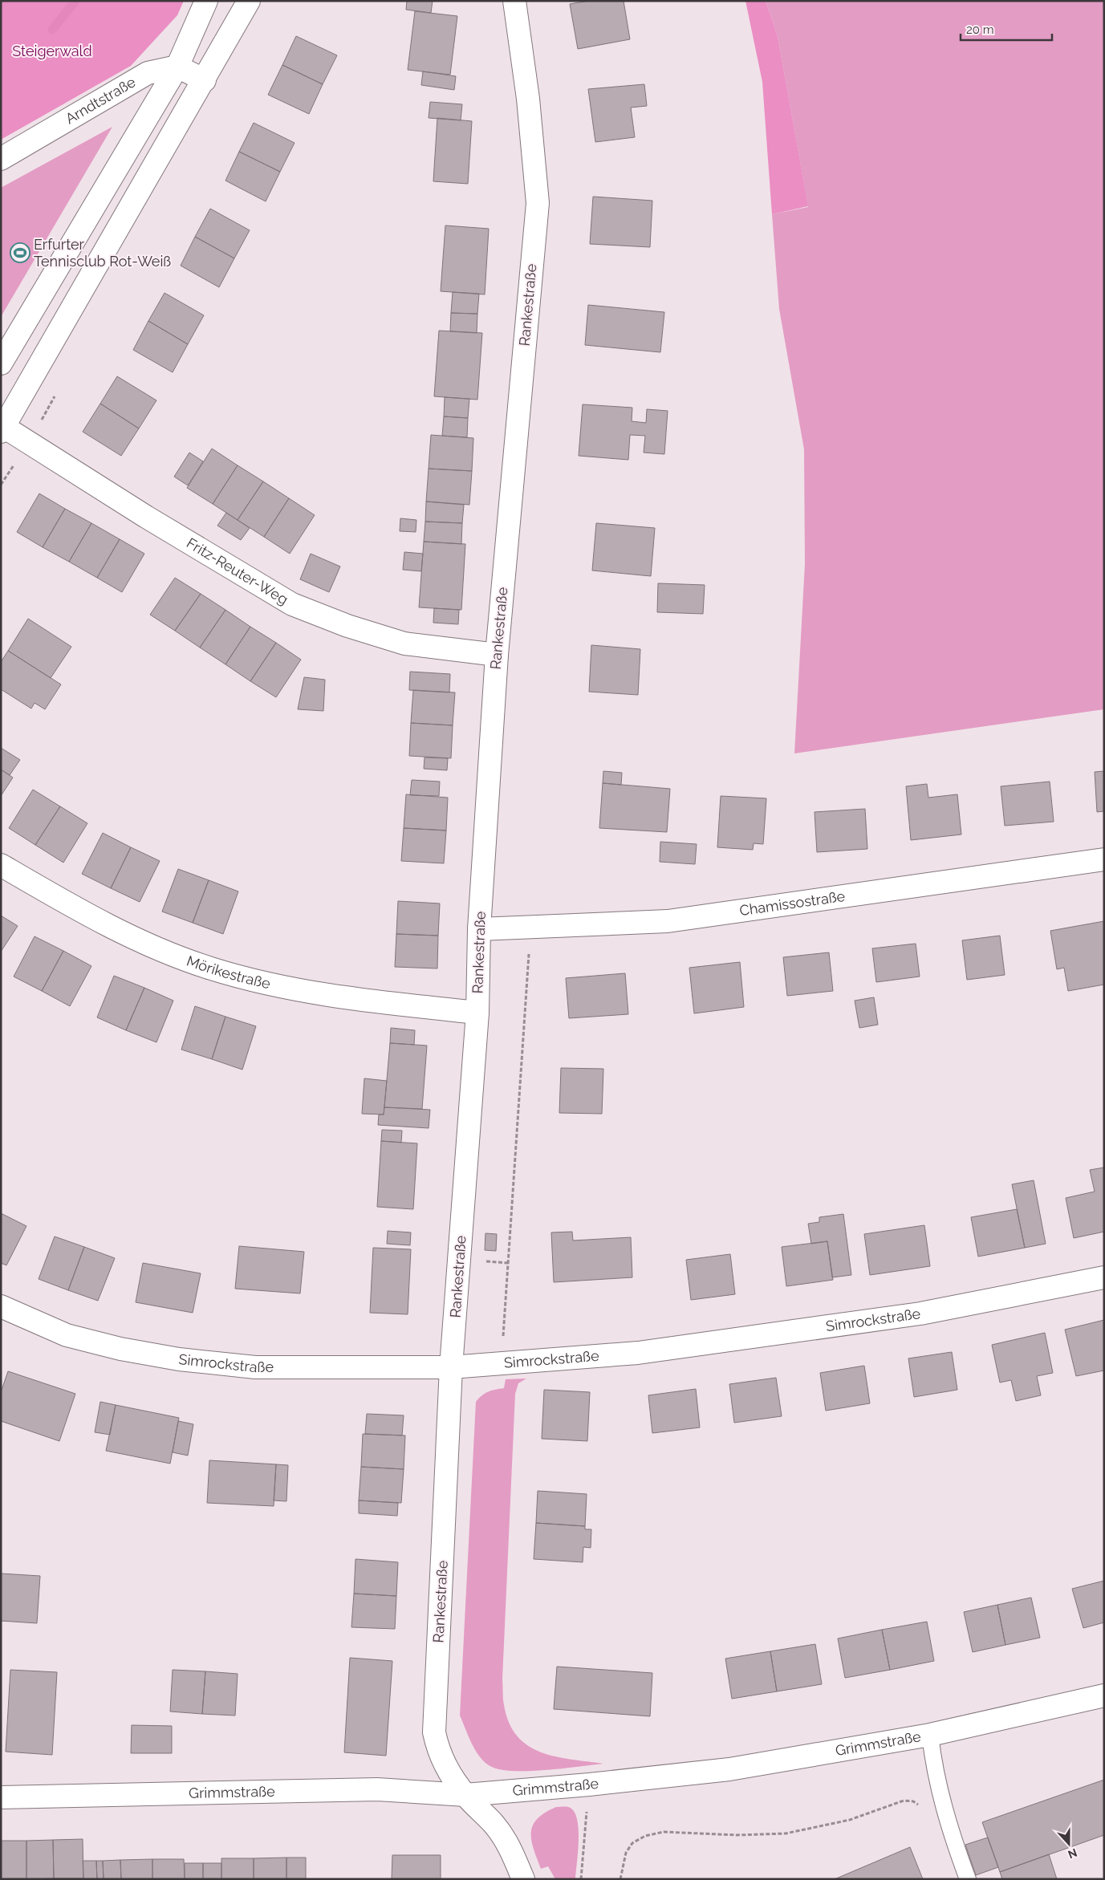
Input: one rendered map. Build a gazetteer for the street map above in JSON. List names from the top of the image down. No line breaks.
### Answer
{"streets":{"street":["Arndtstraße","Rankestraße","Fritz-Reuter-Weg","Chamissostraße","Mörikestraße","Simrockstraße","Grimmstraße"]},"crossings":[["Rankestraße","Fritz-Reuter-Weg"],["Rankestraße","Chamissostraße"],["Rankestraße","Mörikestraße"],["Rankestraße","Simrockstraße"],["Rankestraße","Grimmstraße"]],"parks":["Steigerwald"],"places":{"sports":["Erfurter Tennisclub Rot-Weiß"]},"scale_bar":"20 m","north":"bottom"}
